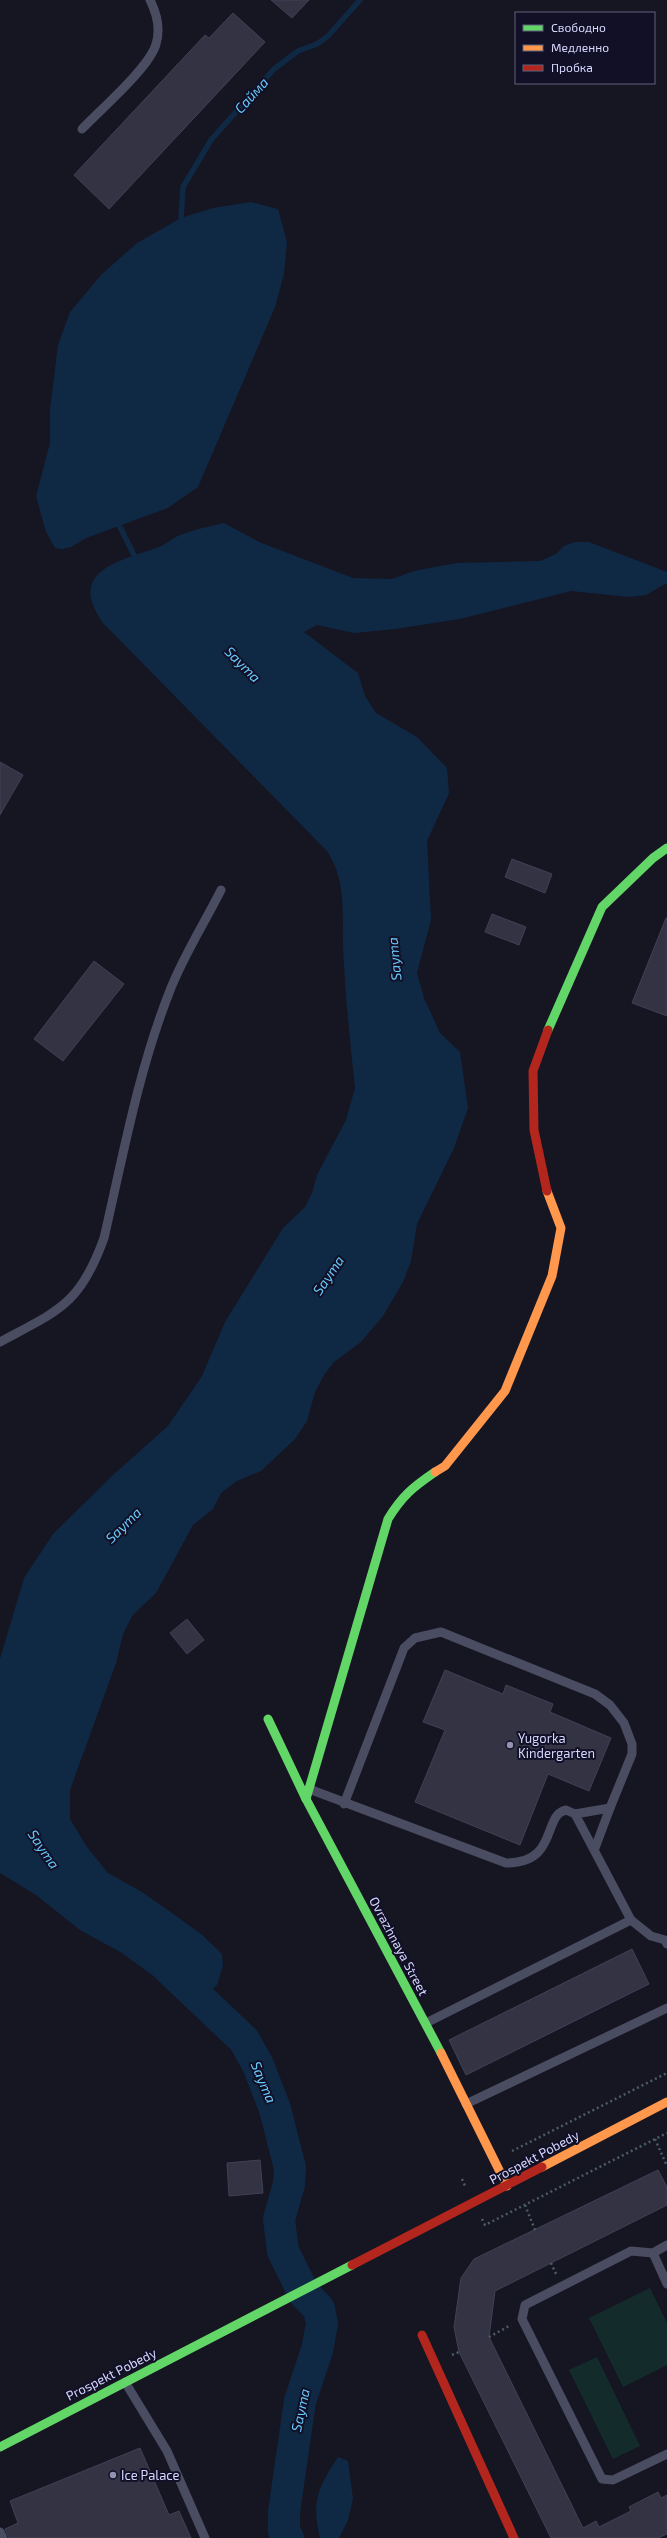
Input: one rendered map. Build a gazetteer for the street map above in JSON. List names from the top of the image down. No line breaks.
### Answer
{"streets":{"street":["Ovrazhnaya Street","Prospekt Pobedy"]},"crossings":[["Ovrazhnaya Street","Prospekt Pobedy"]],"water":["Сайма","Sayma"],"places":["Yugorka Kindergarten","Ice Palace"],"legend":["Свободно","Медленно","Пробка"]}
